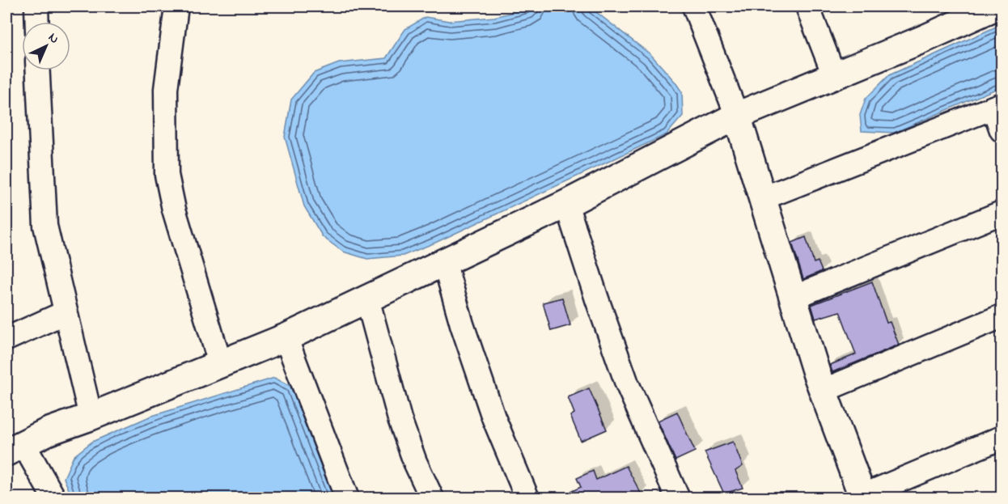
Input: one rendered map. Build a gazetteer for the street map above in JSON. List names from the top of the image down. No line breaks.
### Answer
{"north":"top right"}
